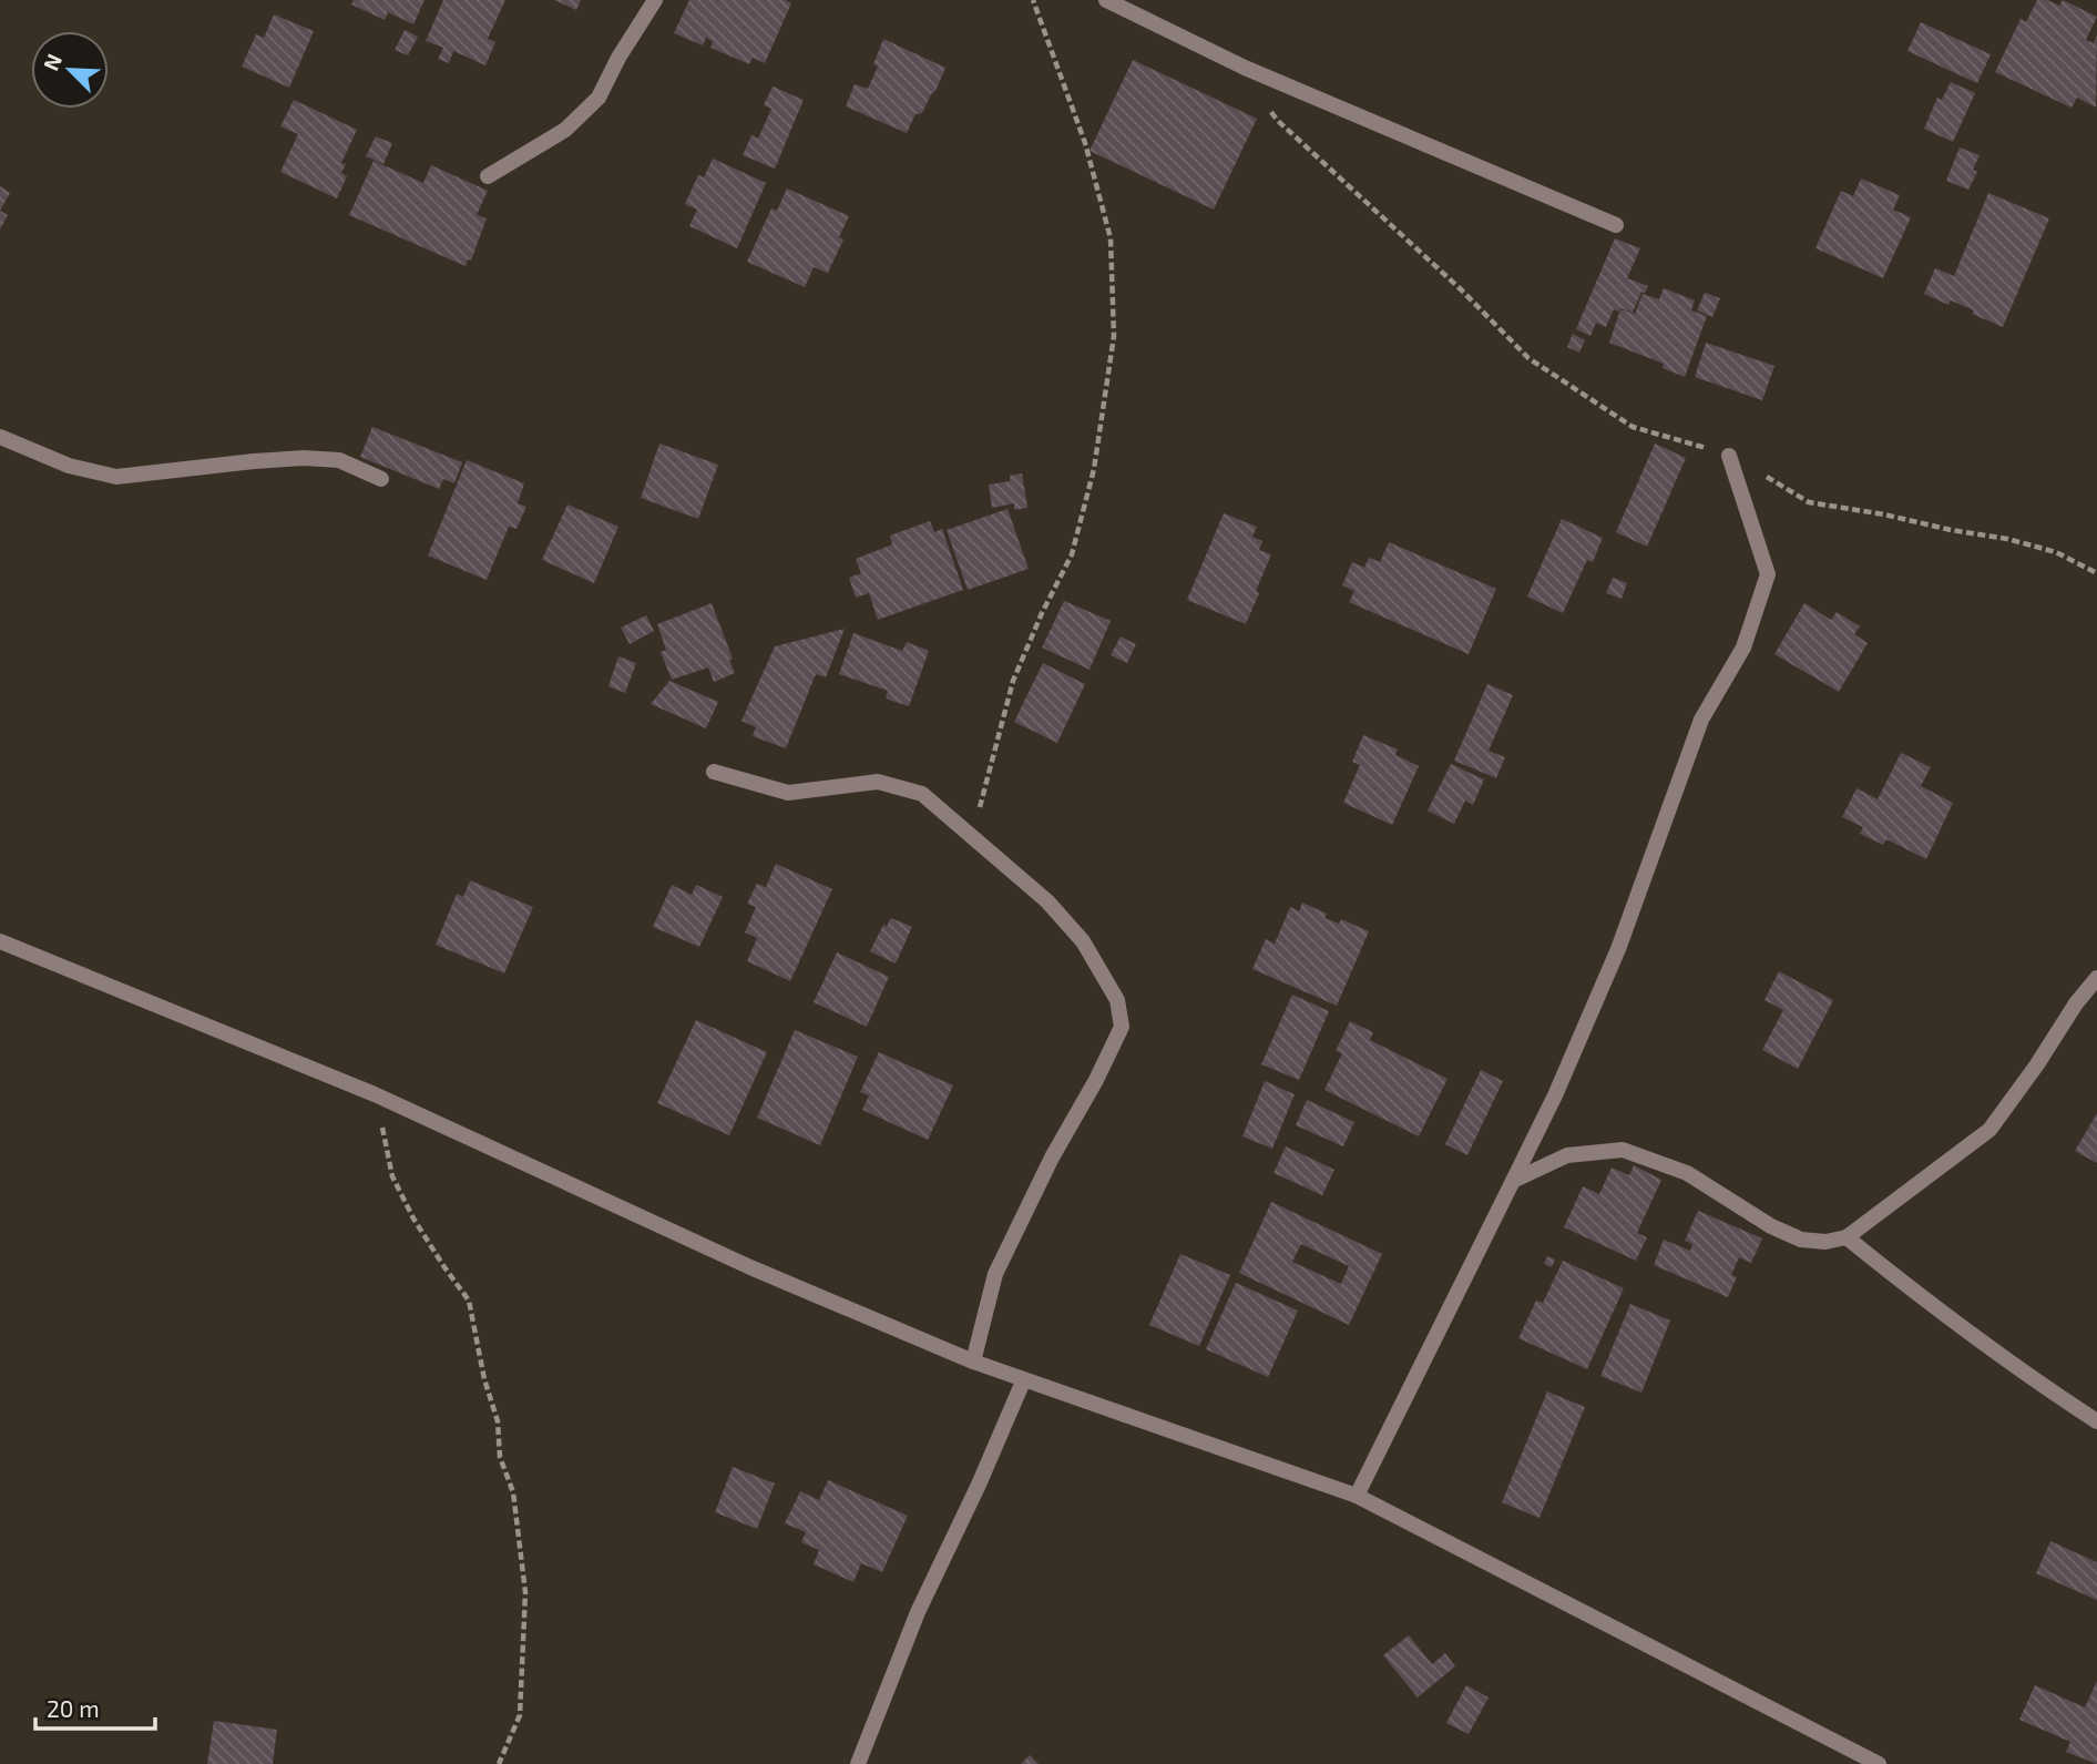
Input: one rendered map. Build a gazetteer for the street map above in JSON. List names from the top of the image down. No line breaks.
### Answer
{"scale_bar":"20 m","north":"top left"}
